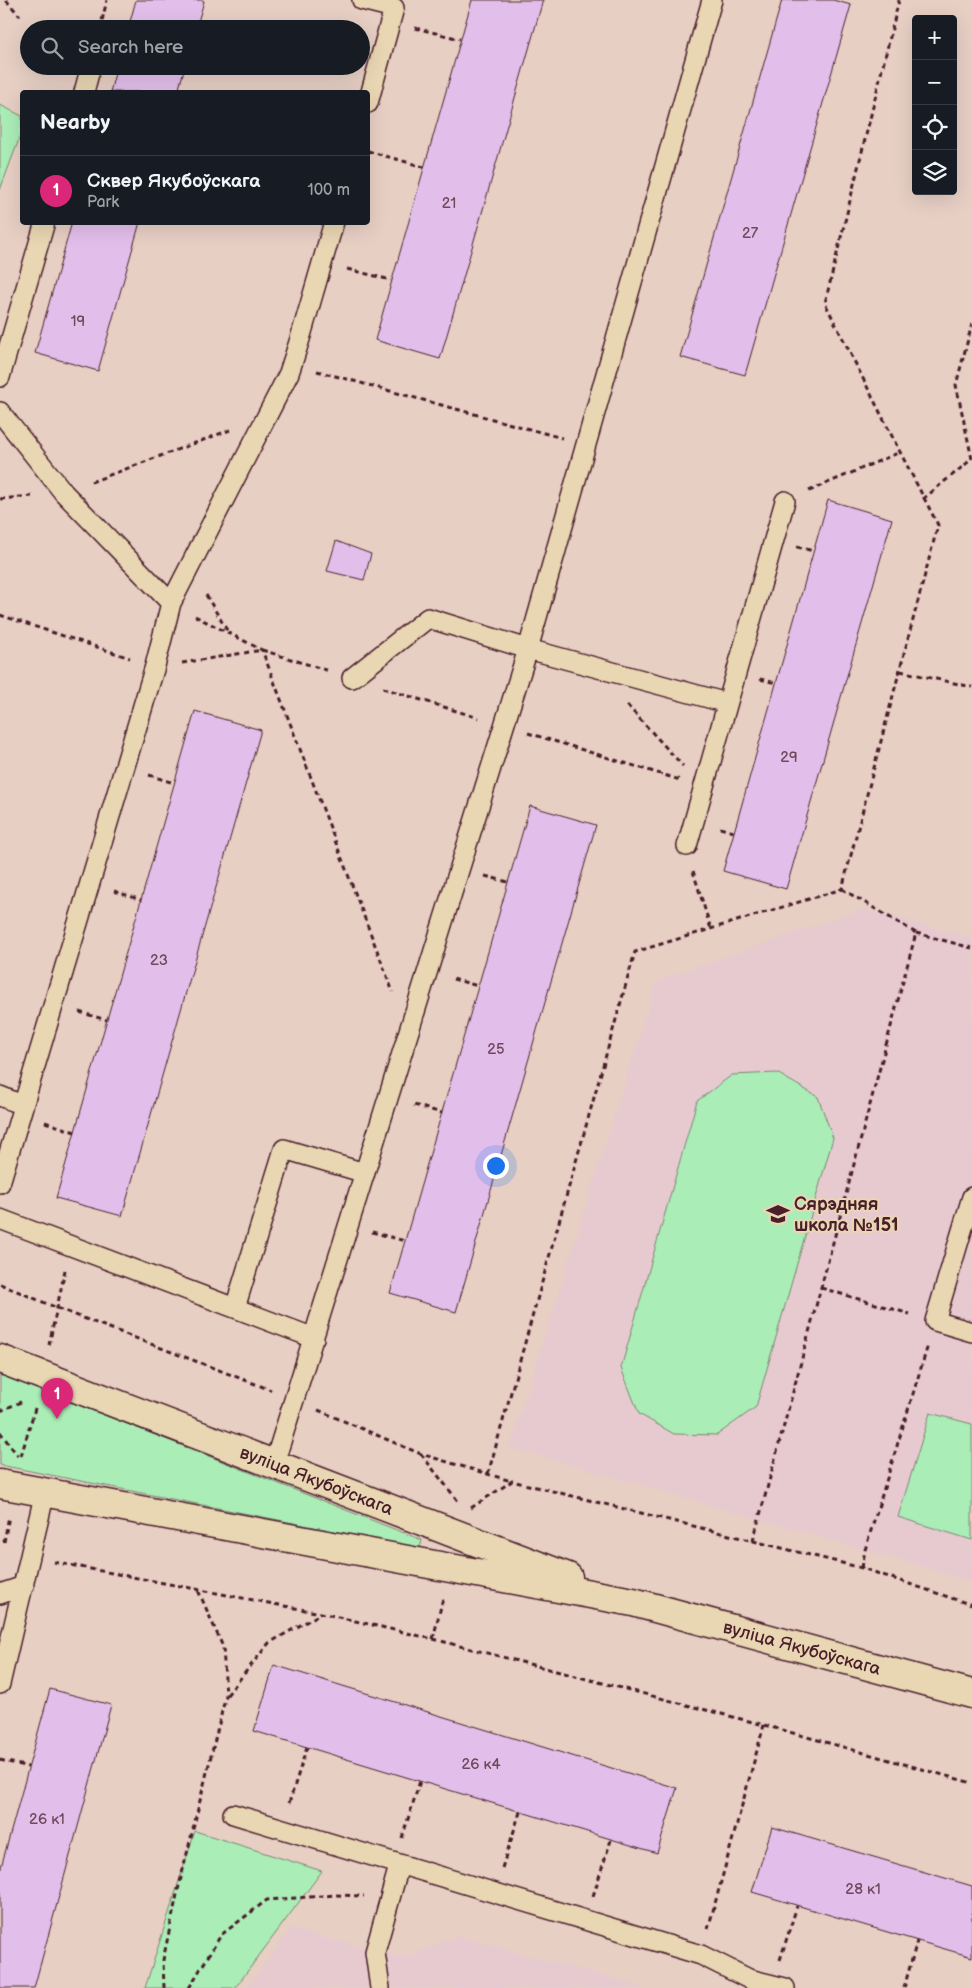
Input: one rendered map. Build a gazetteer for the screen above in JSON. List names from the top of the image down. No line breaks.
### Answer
{"streets":{"main road":["вуліца Якубоўскага"]},"places":{"school or university":["Сярэдняя школа №151"]},"house_numbers":["21","27","19","29","23","25","26 к4","26 к1","28 к1"],"page":{"map_buttons":["+","−"],"search":"Search here","heading":"Nearby","list":[{"mark":"1","name":"Сквер Якубоўскага","note":"Park","value":"100 m"}],"pins":"1"}}
